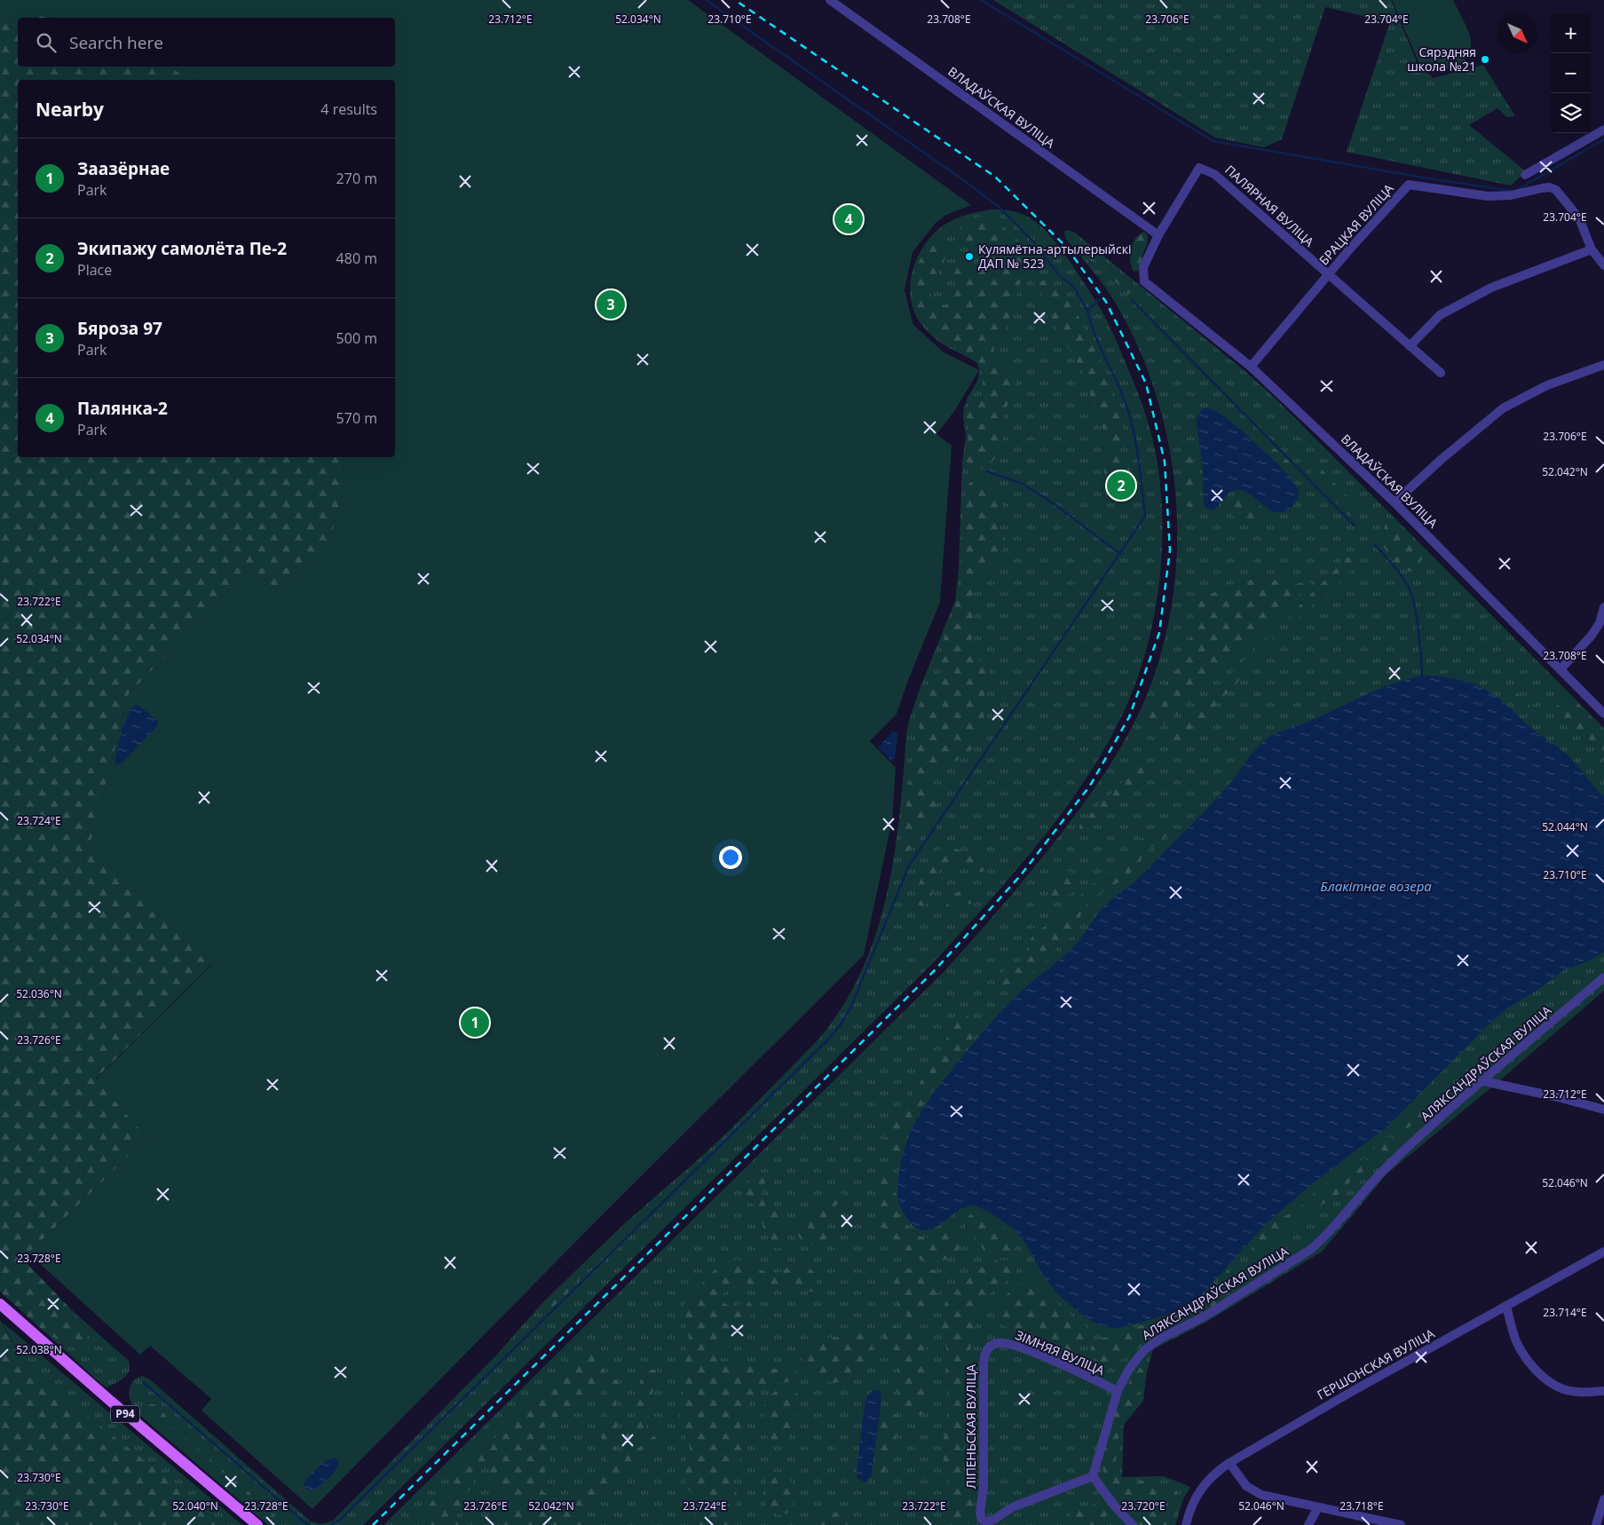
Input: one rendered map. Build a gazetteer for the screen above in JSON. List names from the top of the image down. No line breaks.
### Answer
{"streets":{"main road":["Р94"],"street":["ВЛАДАЎСКАЯ ВУЛІЦА","ПАЛЯРНАЯ ВУЛІЦА","БРАЦКАЯ ВУЛІЦА","АЛЯКСАНДРАЎСКАЯ ВУЛІЦА","ЗІМНЯЯ ВУЛІЦА","ГЕРШОНСКАЯ ВУЛІЦА","ЛІПЕНЬСКАЯ ВУЛІЦА"]},"crossings":[["ВЛАДАЎСКАЯ ВУЛІЦА","ПАЛЯРНАЯ ВУЛІЦА"],["ВЛАДАЎСКАЯ ВУЛІЦА","БРАЦКАЯ ВУЛІЦА"],["ПАЛЯРНАЯ ВУЛІЦА","БРАЦКАЯ ВУЛІЦА"],["АЛЯКСАНДРАЎСКАЯ ВУЛІЦА","ЗІМНЯЯ ВУЛІЦА"],["АЛЯКСАНДРАЎСКАЯ ВУЛІЦА","ЛІПЕНЬСКАЯ ВУЛІЦА"],["ЗІМНЯЯ ВУЛІЦА","ЛІПЕНЬСКАЯ ВУЛІЦА"]],"water":["Блакітнае возера"],"places":["Сярэдняя школа №21","Кулямётна-артылерыйскі ДАП № 523"],"north":"bottom right","page":{"map_buttons":["+","−"],"search":"Search here","heading":["Nearby","4 results"],"list":[{"mark":"1","name":"Заазёрнае","note":"Park","value":"270 m"},{"mark":"2","name":"Экипажу самолёта Пе-2","note":"Place","value":"480 m"},{"mark":"3","name":"Бяроза 97","note":"Park","value":"500 m"},{"mark":"4","name":"Палянка-2","note":"Park","value":"570 m"}],"pins":["4","3","2","1"]},"coordinates":["23.712°E","52.034°N","23.710°E","23.708°E","23.706°E","23.704°E","52.042°N","23.722°E","23.724°E","52.044°N","52.036°N","23.726°E","52.046°N","23.728°E","23.714°E","52.038°N","23.730°E","52.040°N","23.720°E","23.718°E"]}
